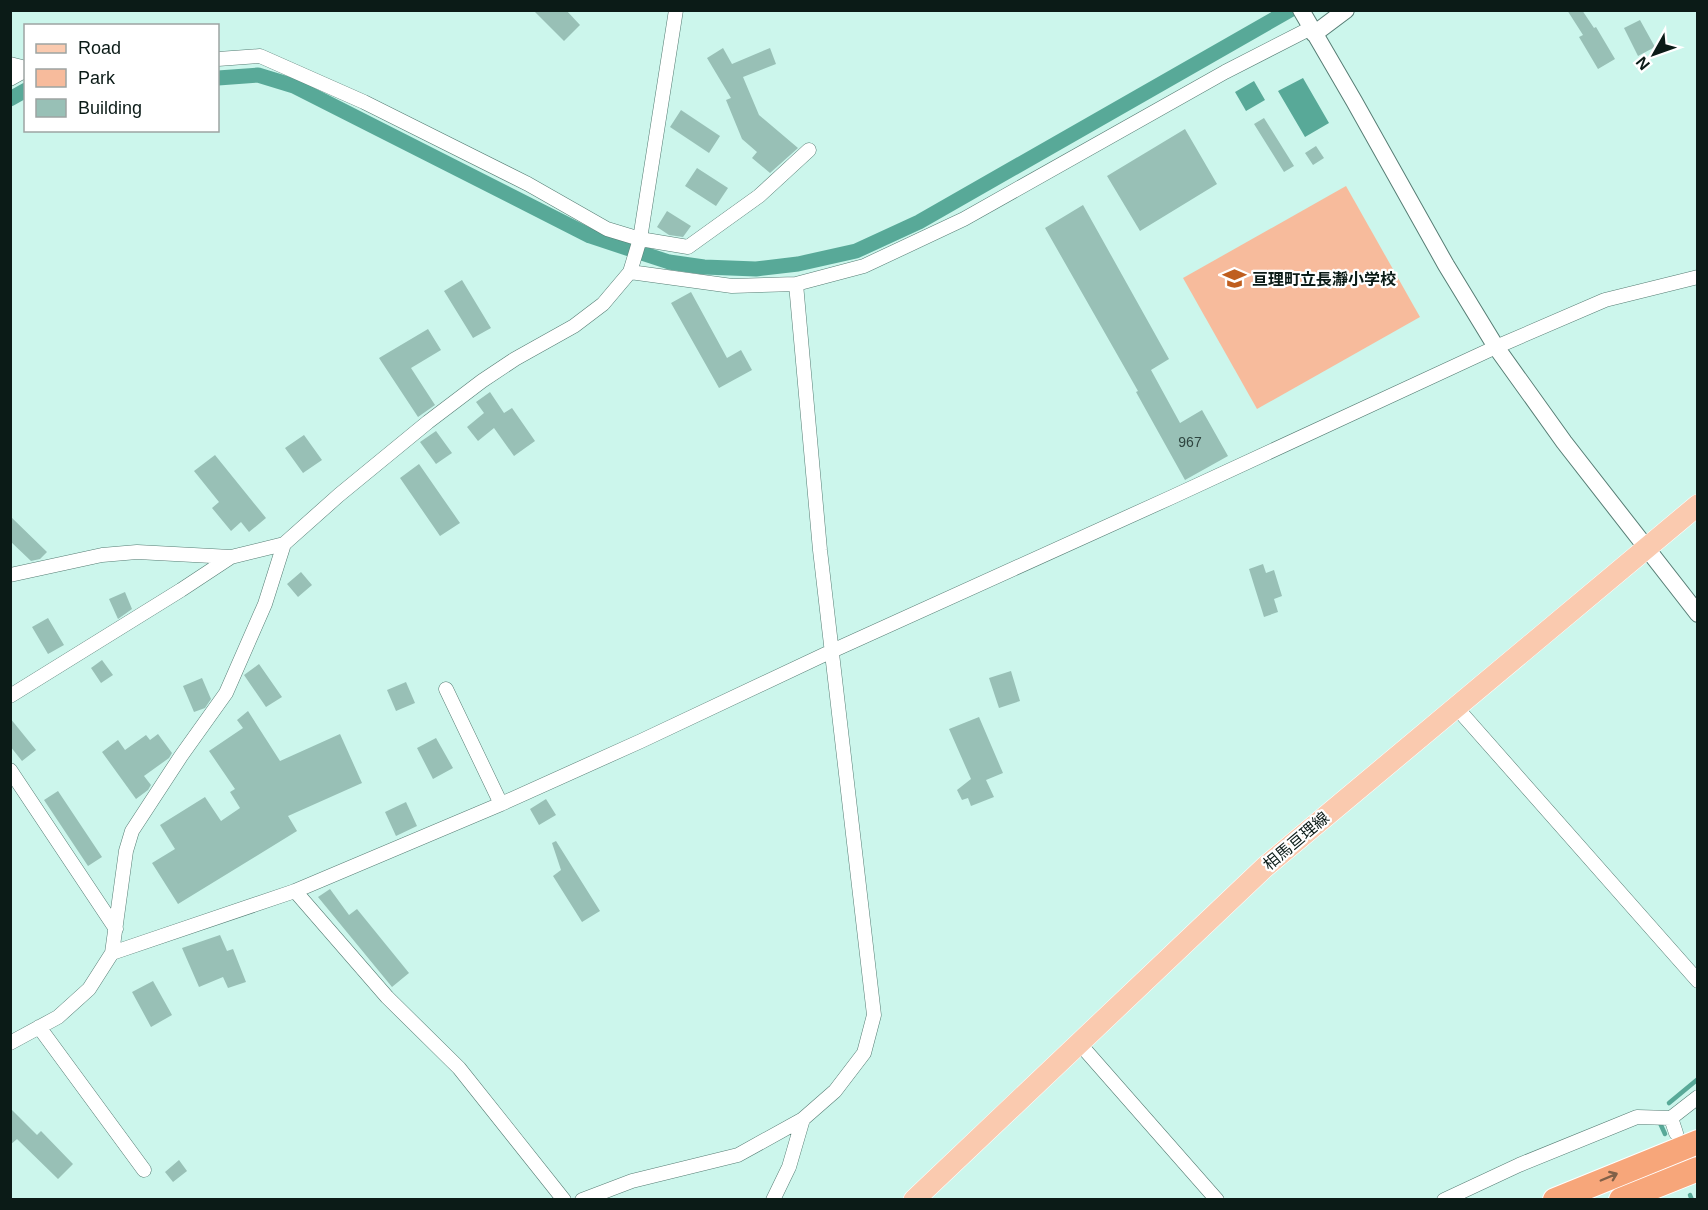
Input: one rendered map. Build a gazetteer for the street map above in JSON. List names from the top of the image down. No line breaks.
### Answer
{"streets":{"main road":["相馬亘理線"]},"places":{"school or university":["亘理町立長瀞小学校"]},"house_numbers":["967"],"legend":["Road","Park","Building"],"north":"bottom left"}
